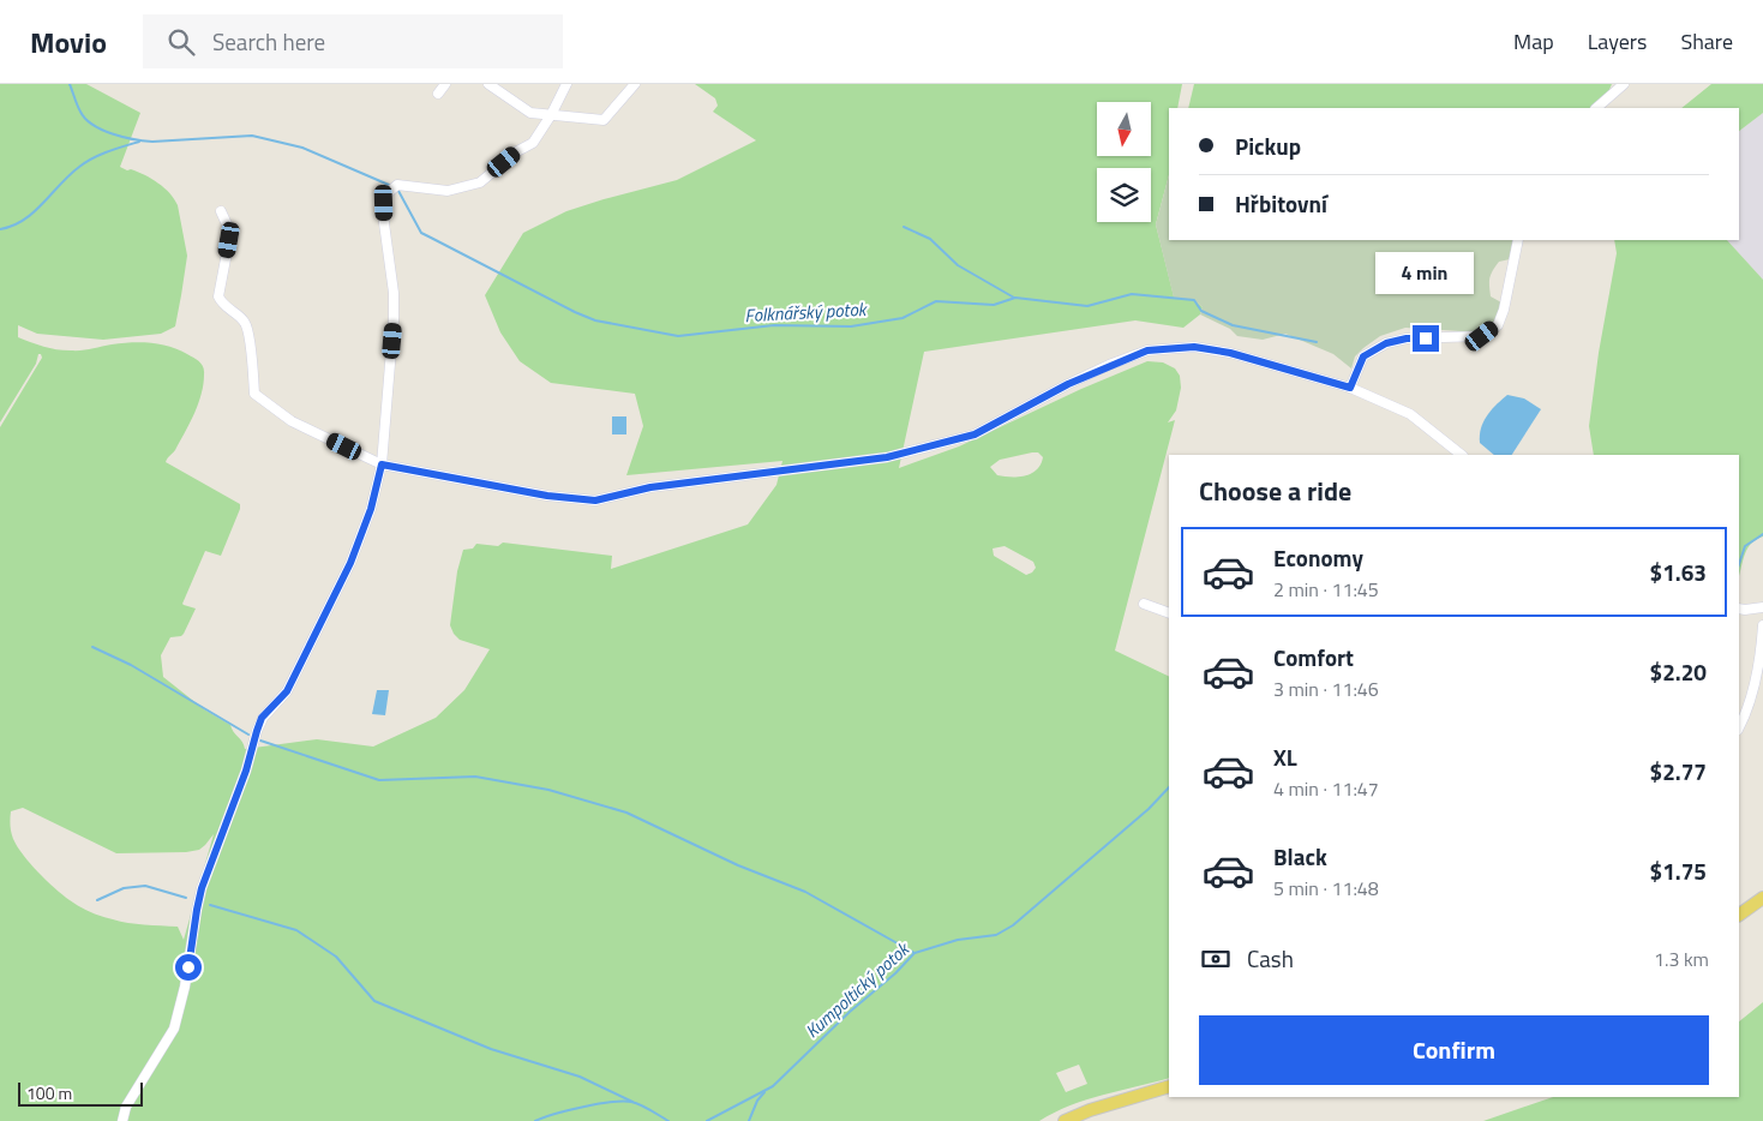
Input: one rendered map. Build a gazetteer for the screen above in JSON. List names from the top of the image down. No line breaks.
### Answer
{"water":["Folknářský potok","Kumpoltický potok"],"scale_bar":"100 m","north":"bottom","page":{"header":"Movio","search":"Search here","nav":["Map","Layers","Share"],"banner":["Pickup","Hřbitovní"],"bubble":"4 min","heading":"Choose a ride","list":[{"name":"Economy","note":"2 min · 11:45","value":"$1.63"},{"name":"Comfort","note":"3 min · 11:46","value":"$2.20"},{"name":"XL","note":"4 min · 11:47","value":"$2.77"},{"name":"Black","note":"5 min · 11:48","value":"$1.75"}],"pay":["Cash","1.3 km"],"buttons":"Confirm","scale":"100 m"}}
